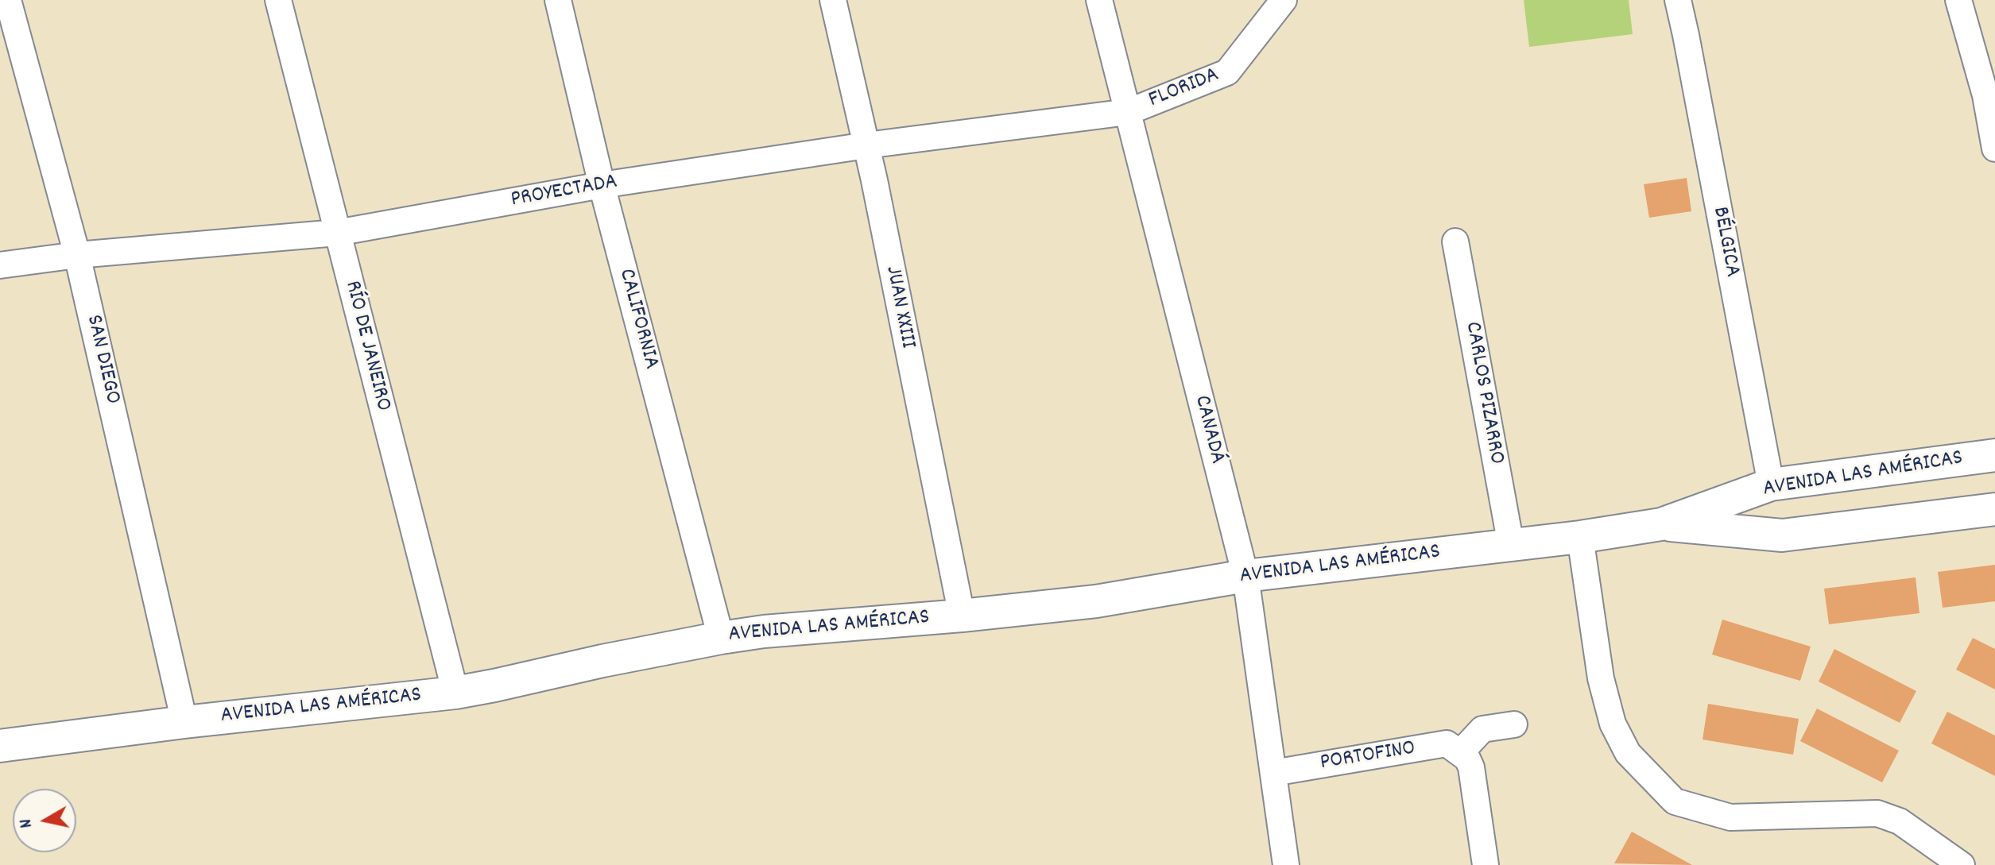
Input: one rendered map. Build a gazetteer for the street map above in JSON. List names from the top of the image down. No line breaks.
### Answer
{"streets":{"street":["FLORIDA","PROYECTADA","BÉLGICA","JUAN XXIII","CALIFORNIA","RÍO DE JANEIRO","SAN DIEGO","CARLOS PIZARRO","CANADÁ","AVENIDA LAS AMÉRICAS","PORTOFINO"]},"crossings":[["FLORIDA","PROYECTADA"],["FLORIDA","CANADÁ"],["PROYECTADA","JUAN XXIII"],["PROYECTADA","CALIFORNIA"],["PROYECTADA","RÍO DE JANEIRO"],["PROYECTADA","SAN DIEGO"],["PROYECTADA","CANADÁ"],["BÉLGICA","AVENIDA LAS AMÉRICAS"],["JUAN XXIII","AVENIDA LAS AMÉRICAS"],["CALIFORNIA","AVENIDA LAS AMÉRICAS"],["RÍO DE JANEIRO","AVENIDA LAS AMÉRICAS"],["SAN DIEGO","AVENIDA LAS AMÉRICAS"],["CARLOS PIZARRO","AVENIDA LAS AMÉRICAS"],["CANADÁ","AVENIDA LAS AMÉRICAS"],["CANADÁ","PORTOFINO"]],"north":"left"}
